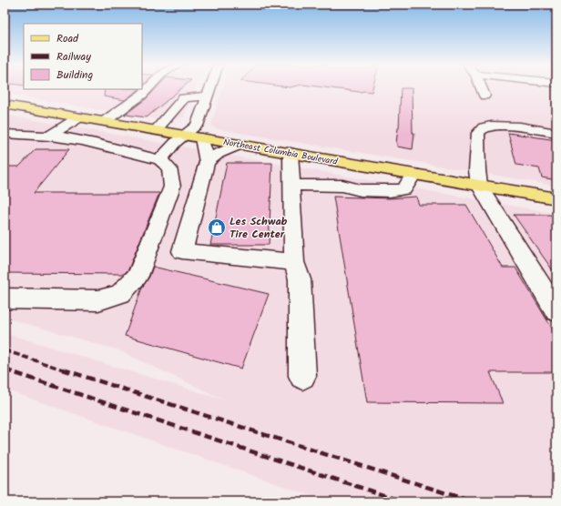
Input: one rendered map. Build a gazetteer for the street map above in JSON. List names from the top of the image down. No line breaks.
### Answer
{"streets":{"main road":["Northeast Columbia Boulevard"]},"places":{"shop":["Les Schwab Tire Center"]},"legend":["Road","Railway","Building"]}
